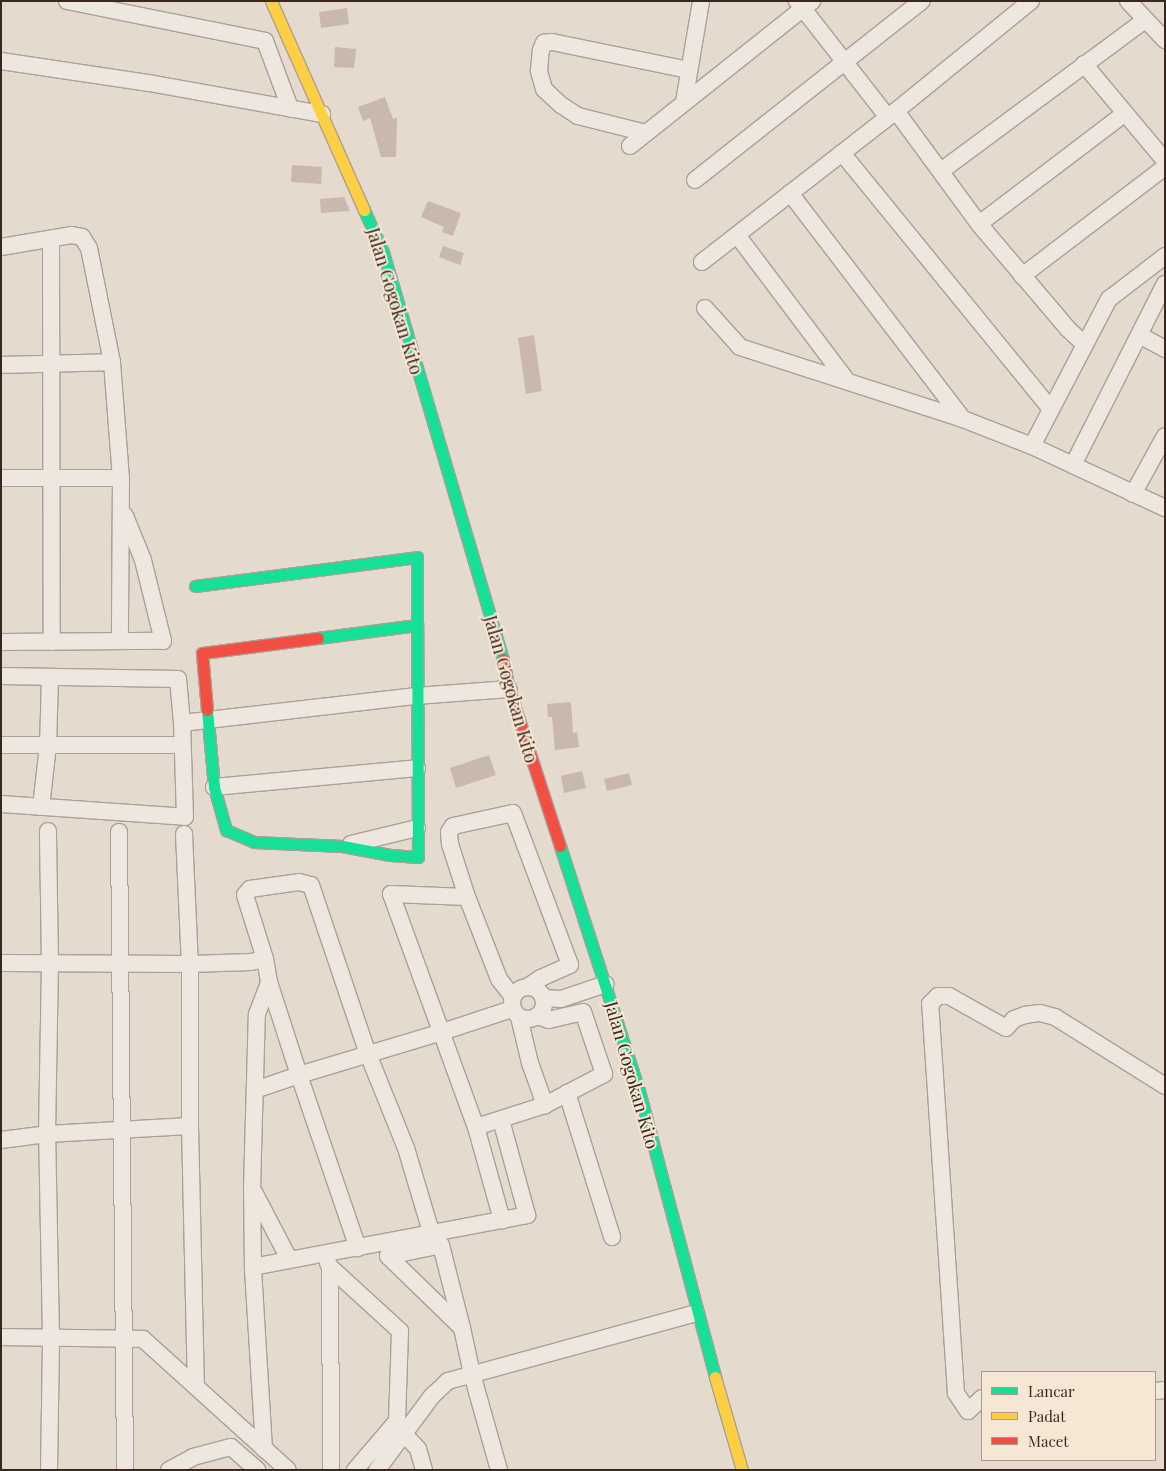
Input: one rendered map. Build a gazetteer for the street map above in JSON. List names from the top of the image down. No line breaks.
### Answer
{"streets":{"street":["Jalan Gogokan Kito"]},"legend":["Lancar","Padat","Macet"]}
